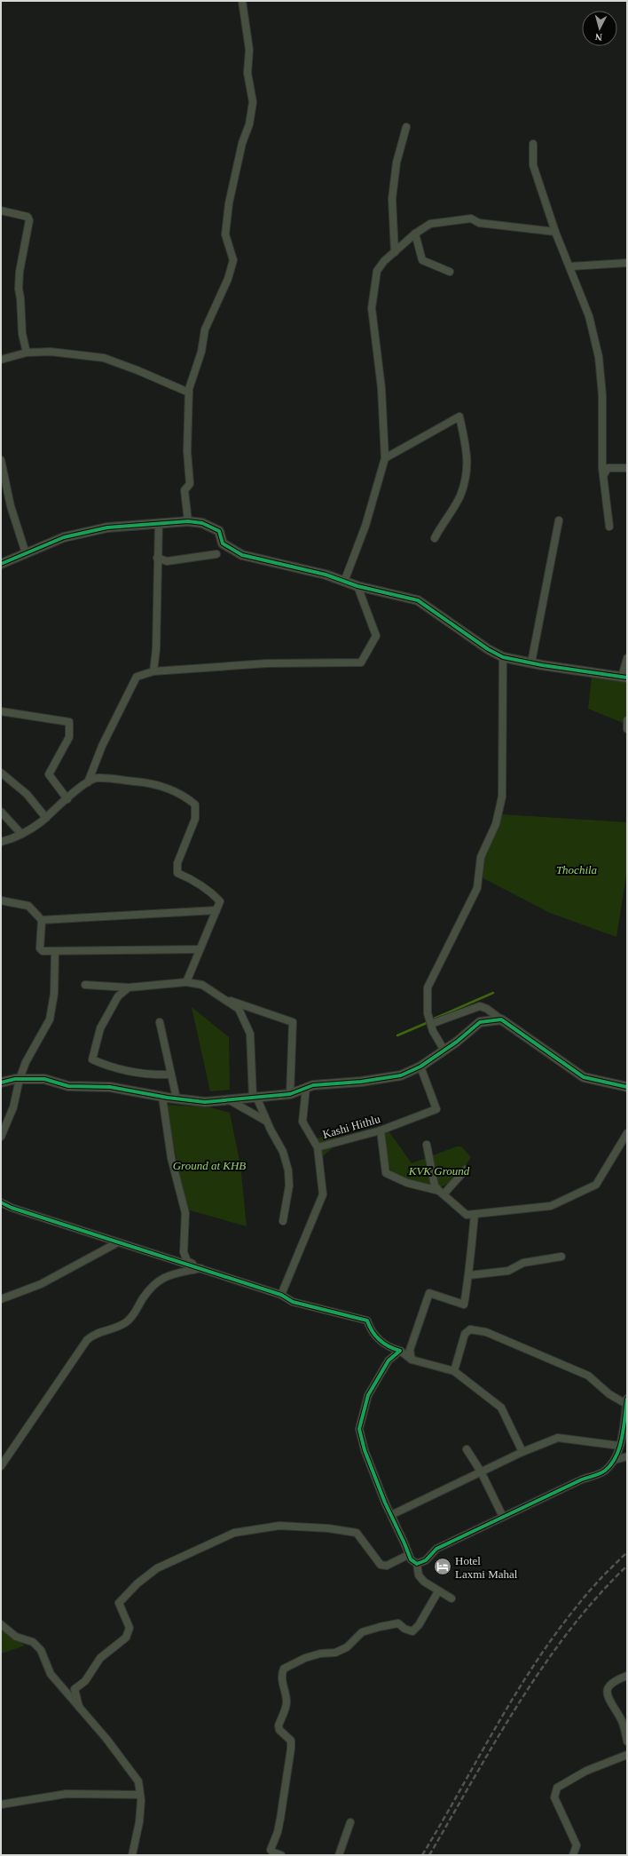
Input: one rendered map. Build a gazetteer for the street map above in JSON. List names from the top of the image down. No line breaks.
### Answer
{"streets":{"street":["Kashi Hithlu"]},"parks":["Thochila","Ground at KHB","KVK Ground"],"places":{"hotel":["Hotel Laxmi Mahal"]},"north":"bottom"}
